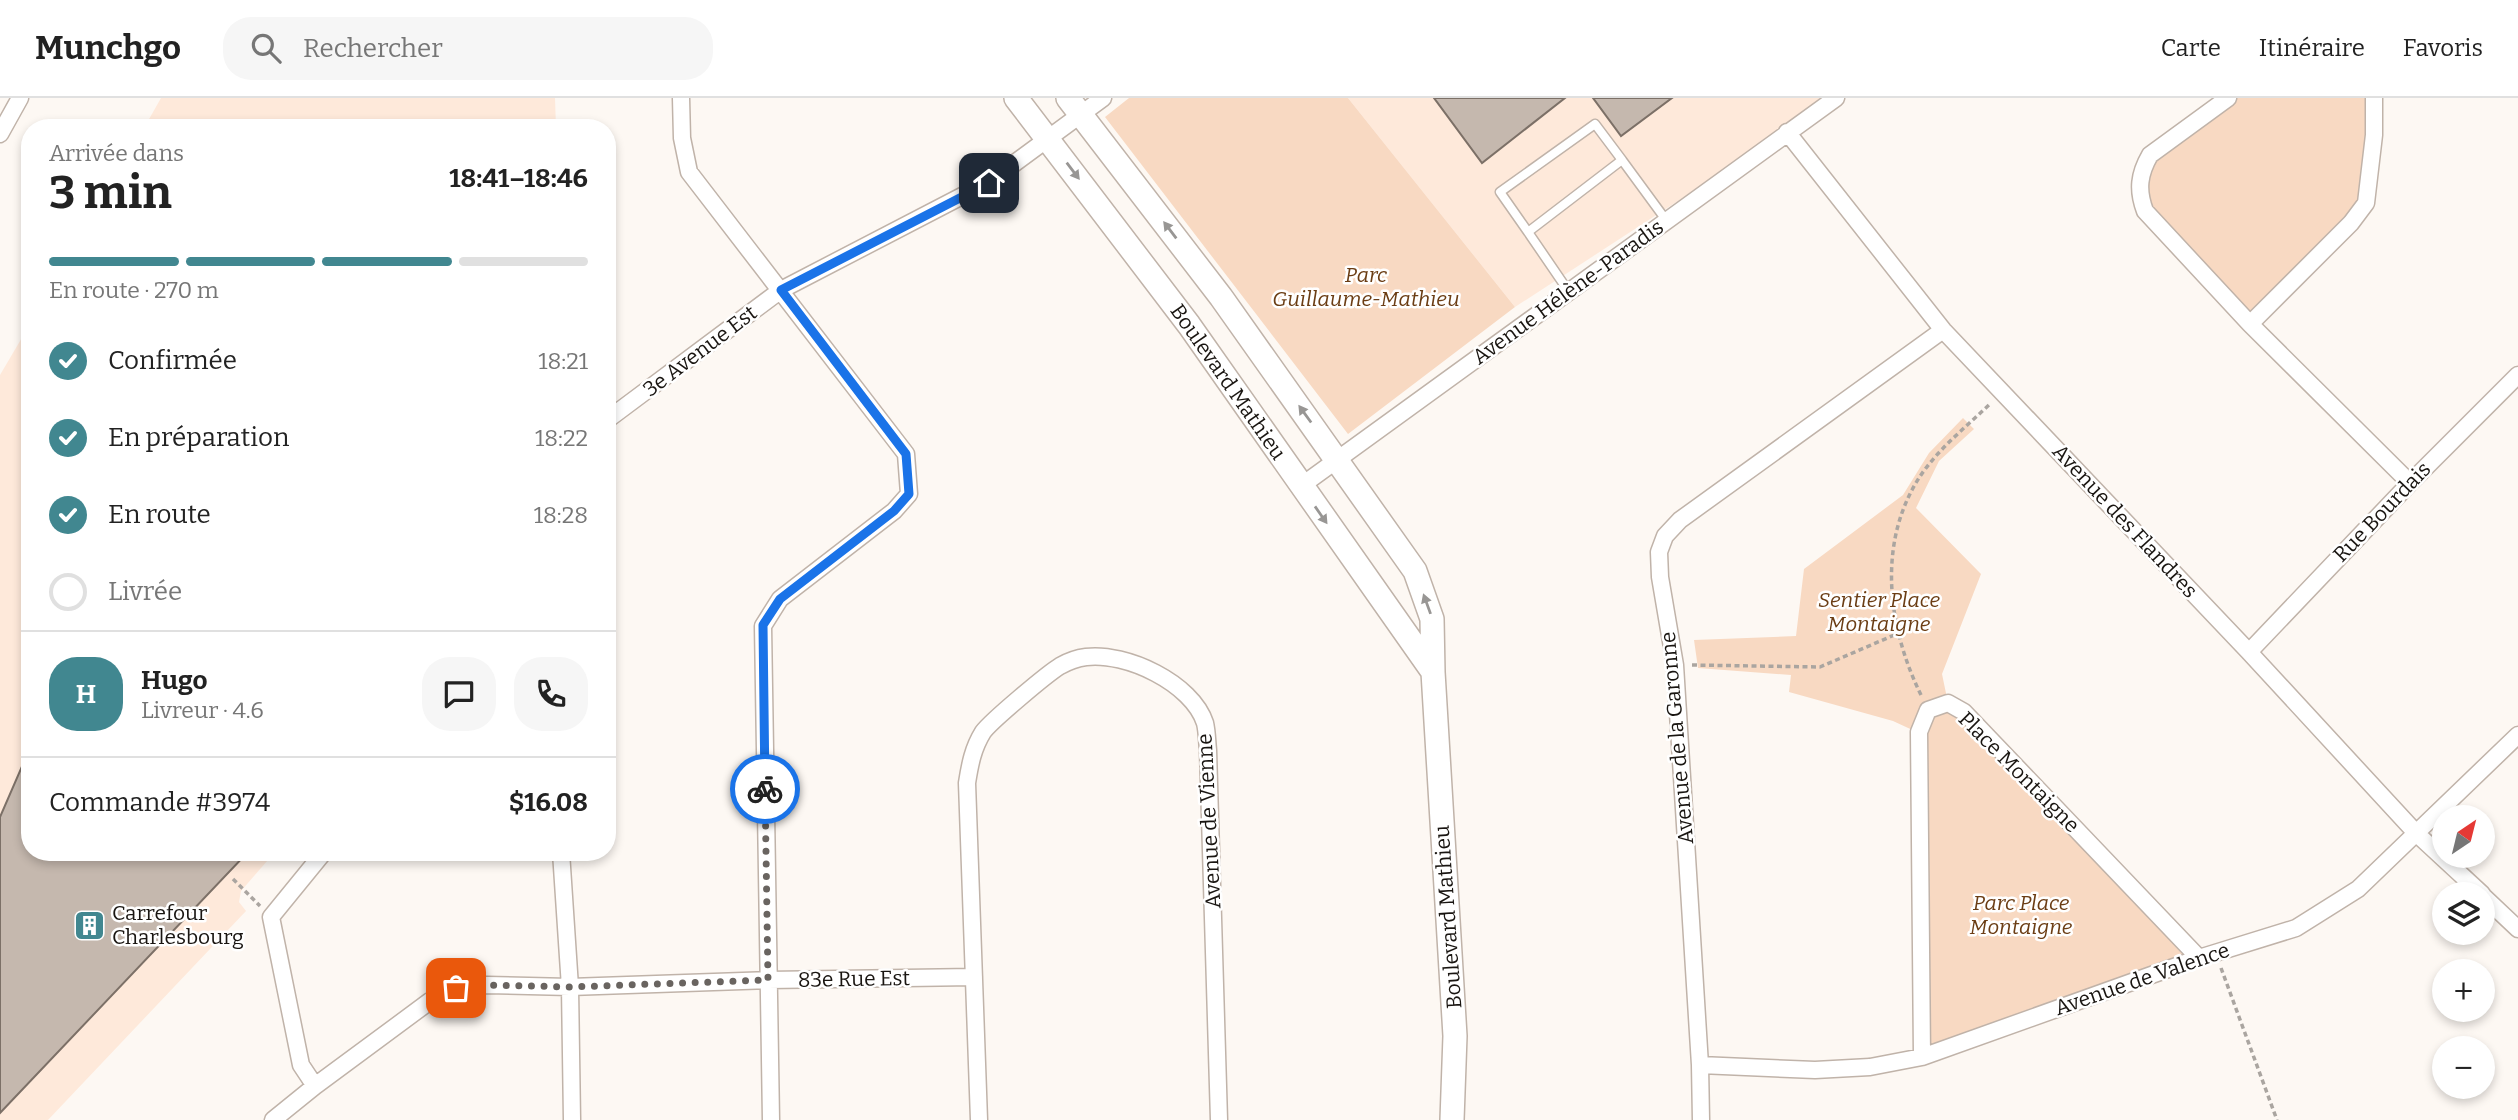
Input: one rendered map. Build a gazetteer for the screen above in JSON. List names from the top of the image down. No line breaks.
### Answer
{"streets":{"street":["Avenue Hélène-Paradis","3e Avenue Est","Boulevard Mathieu","Rue Bourdais","Avenue des Flandres","Avenue de la Garonne","Place Montaigne","Avenue de Vienne","83e Rue Est","Avenue de Valence"]},"crossings":[["Avenue Hélène-Paradis","Boulevard Mathieu"],["Avenue Hélène-Paradis","Avenue des Flandres"],["3e Avenue Est","Boulevard Mathieu"],["Rue Bourdais","Avenue des Flandres"],["Avenue des Flandres","Avenue de la Garonne"],["Avenue des Flandres","Avenue de Valence"],["Avenue de la Garonne","Avenue de Valence"],["Place Montaigne","Avenue de Valence"],["Avenue de Vienne","83e Rue Est"]],"parks":["Parc Guillaume-Mathieu","Sentier Place Montaigne","Parc Place Montaigne"],"places":{"building":["Carrefour Charlesbourg"]},"north":"top right","page":{"header":"Munchgo","search":"Rechercher","nav":["Carte","Itinéraire","Favoris"],"heading":["3 min","Arrivée dans","18:41–18:46"],"panel":["Hugo","Livreur · 4.6","Commande #3974","$16.08"],"bar":"En route · 270 m","list":[["Confirmée","18:21"],["En préparation","18:22"],["En route","18:28"],"Livrée"],"round":"H","map_buttons":["+","−"]}}
